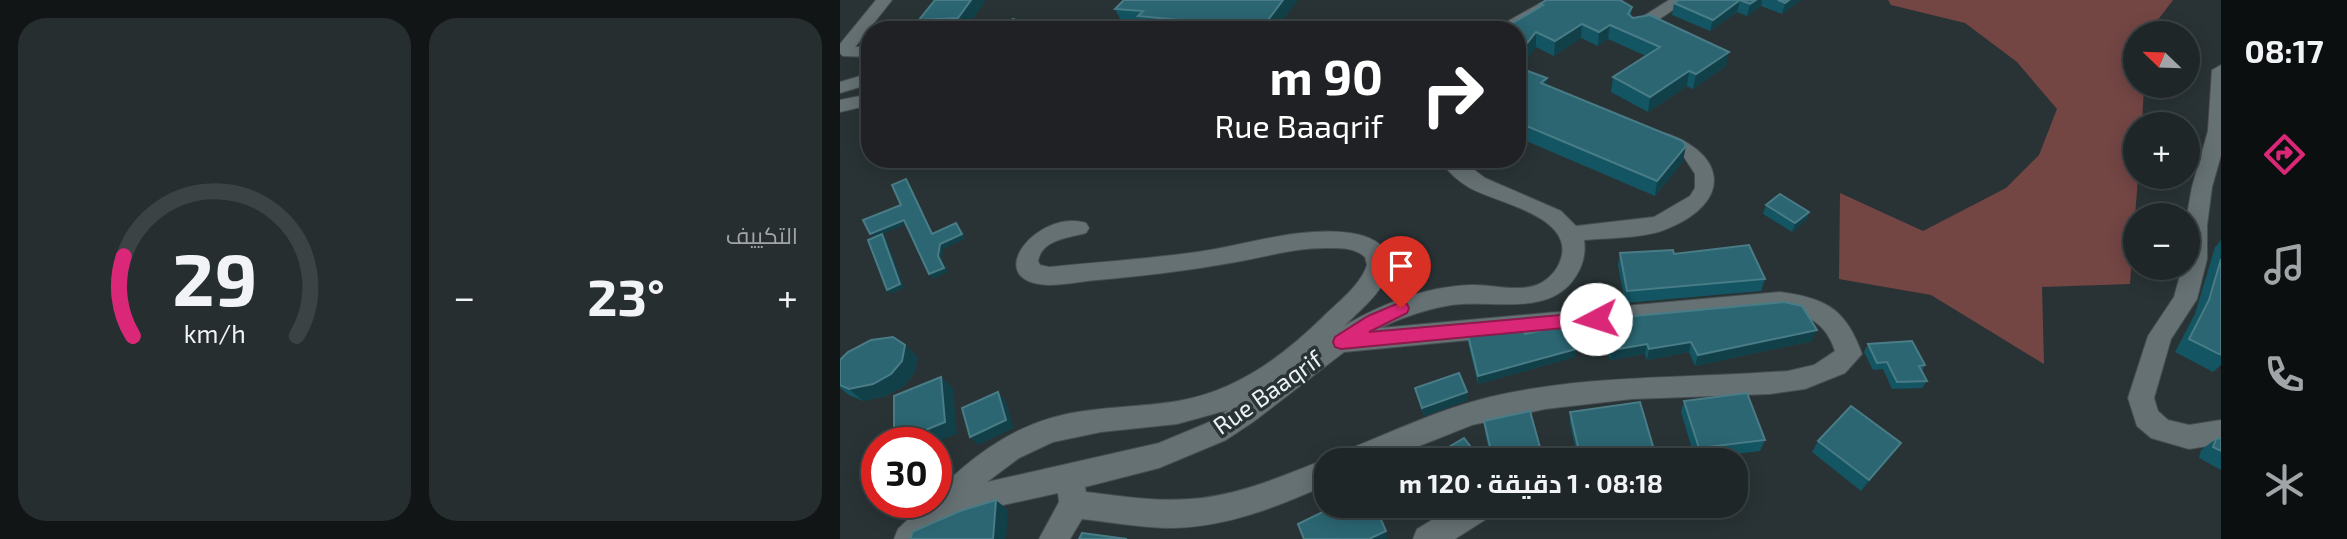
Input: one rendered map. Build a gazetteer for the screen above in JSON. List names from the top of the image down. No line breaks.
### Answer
{"streets":{"street":["Rue Baaqrif"]},"north":"top left","page":{"tabs":"08:17","tile":"التكييف","map_buttons":["+","−"],"turn":["90 m","Rue Baaqrif"],"heat":["−","23°","+"],"limit":"30","trip":"08:18 · 1 دقيقة · 120 m","gauge":["29","km/h"]}}
